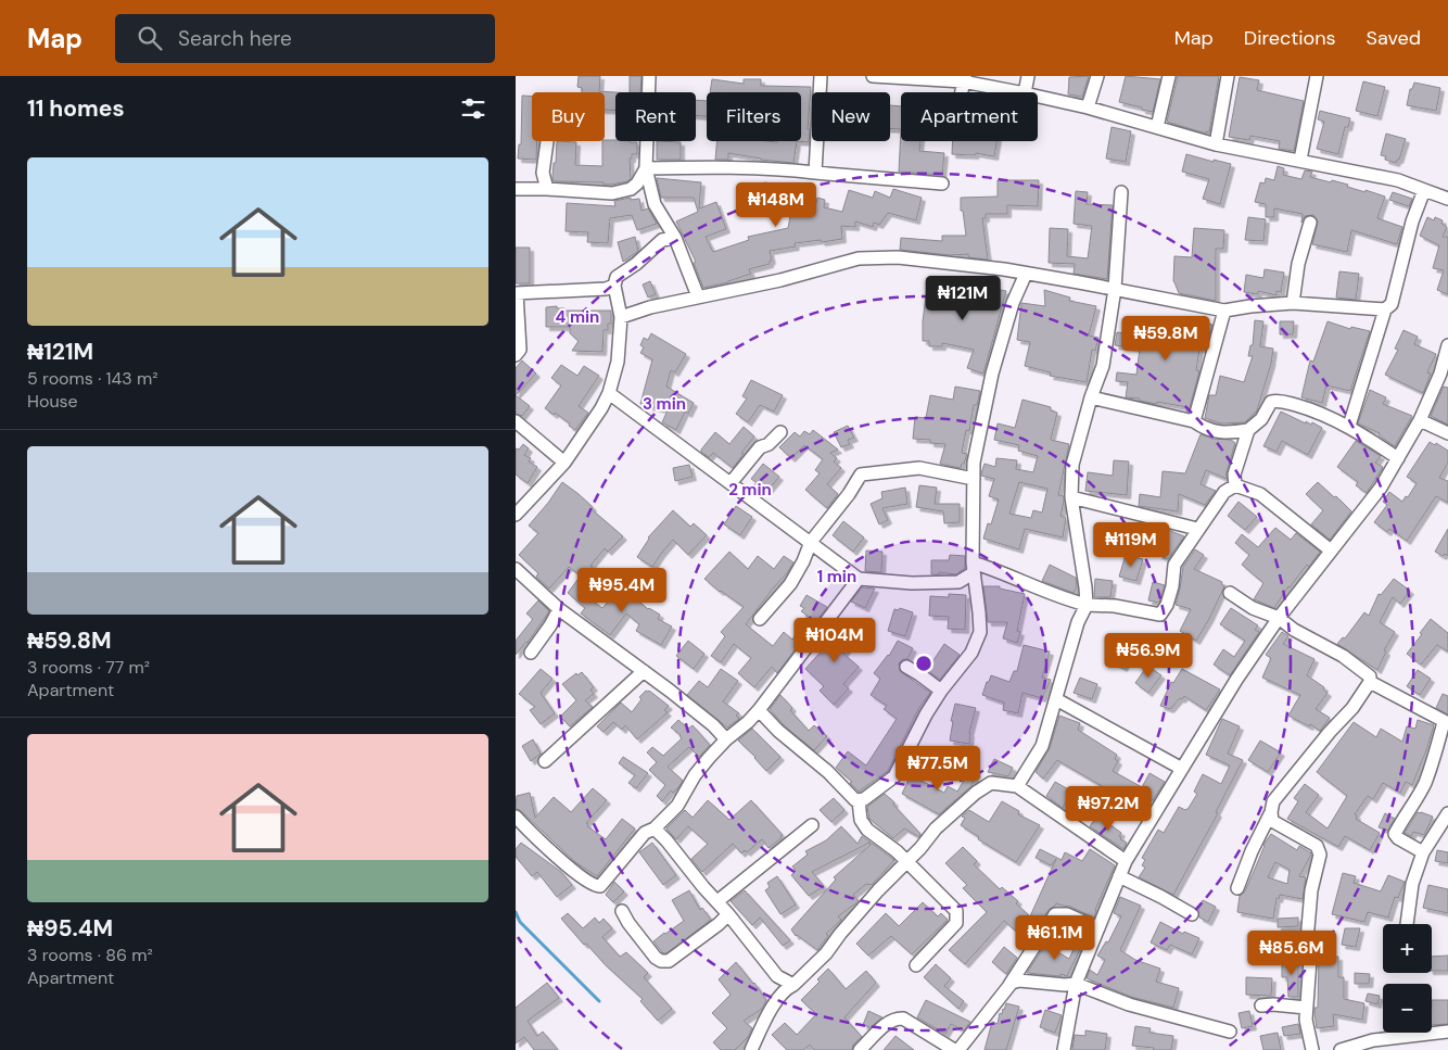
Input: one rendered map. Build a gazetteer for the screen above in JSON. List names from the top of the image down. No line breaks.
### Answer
{"page":{"header":"Map","search":"Search here","nav":["Map","Directions","Saved"],"heading":"11 homes","chip":["Buy","Rent","Filters","New","Apartment"],"list":[{"name":"₦121M","note":"5 rooms · 143 m² · House"},{"name":"₦59.8M","note":"3 rooms · 77 m² · Apartment"},{"name":"₦95.4M","note":"3 rooms · 86 m² · Apartment"}],"price":["₦148M","₦121M","₦59.8M","₦119M","₦95.4M","₦104M","₦56.9M","₦77.5M","₦97.2M","₦61.1M","₦85.6M"],"map_buttons":["+","−"]},"rings":["4 min","3 min","2 min","1 min"]}
